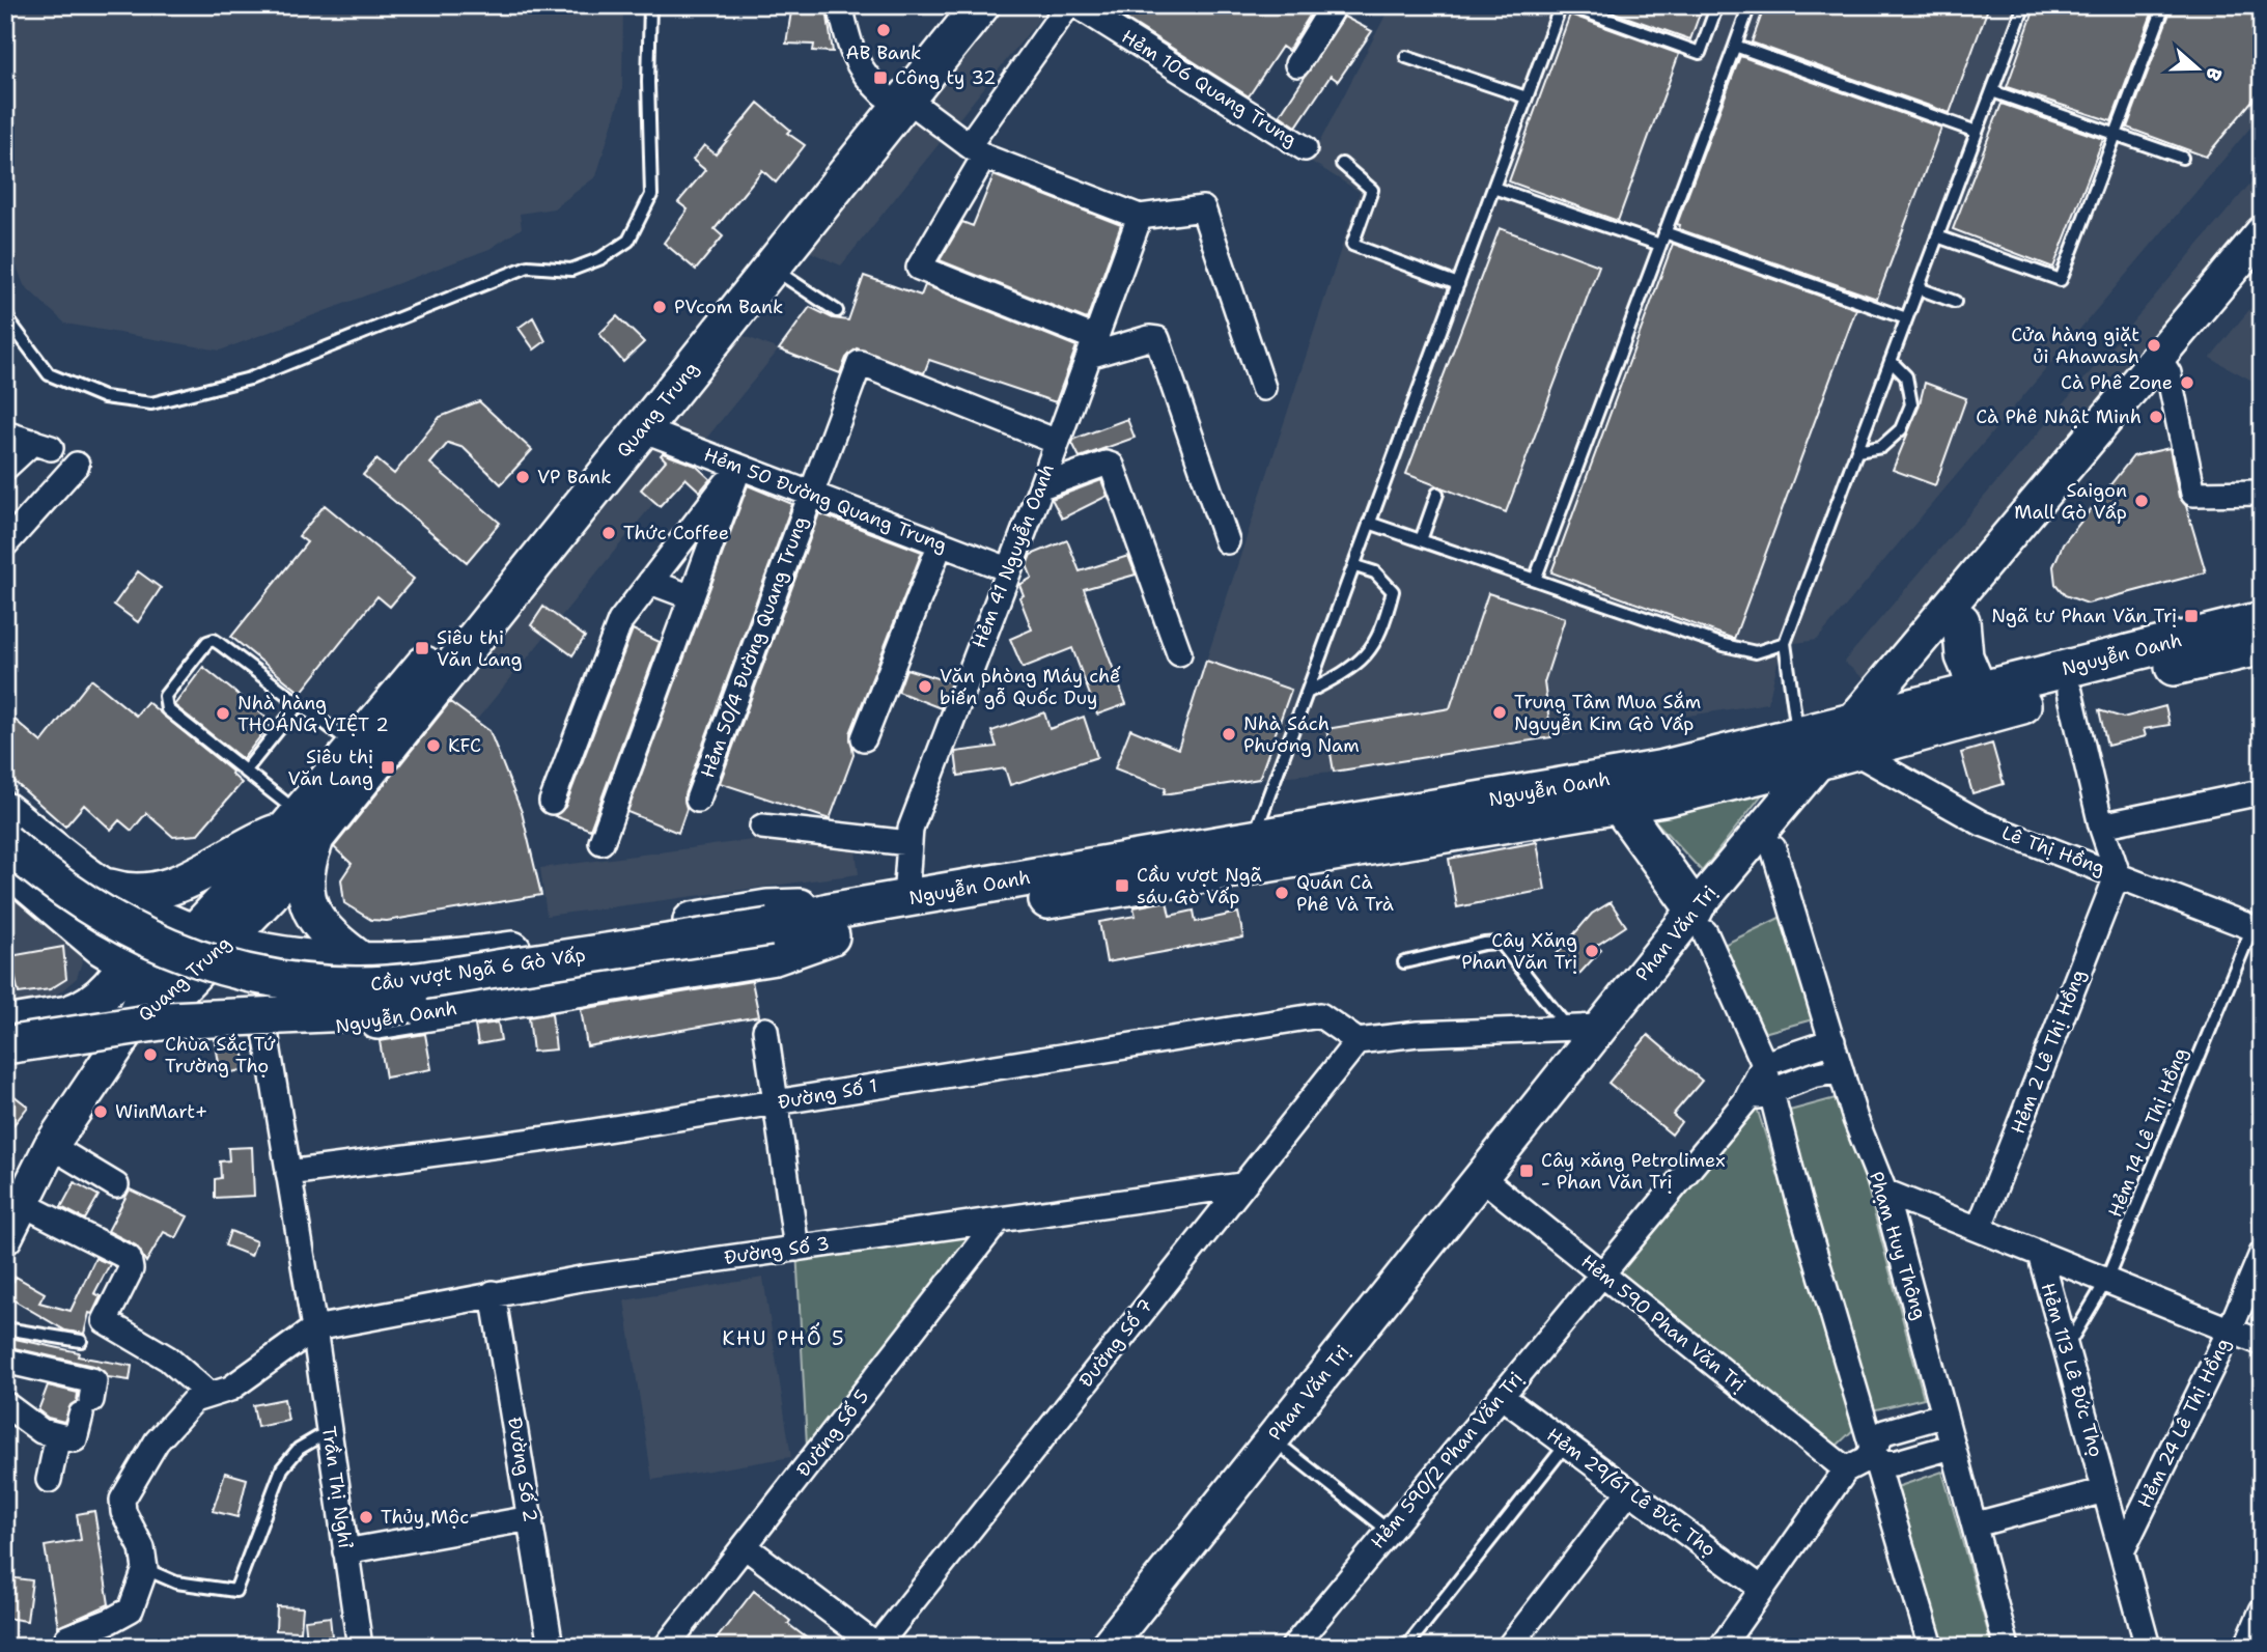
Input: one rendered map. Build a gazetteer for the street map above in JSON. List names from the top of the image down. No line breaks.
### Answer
{"streets":{"main road":["Quang Trung","Nguyễn Oanh","Phan Văn Trị","Cầu vượt Ngã 6 Gò Vấp"],"street":["Hẻm 106 Quang Trung","Hẻm 50 Đường Quang Trung","Hẻm 41 Nguyễn Oanh","Hẻm 50/4 Đường Quang Trung","Lê Thị Hồng","Hẻm 2 Lê Thị Hồng","Đường Số 1","Phạm Huy Thông","Đường Số 3","Hẻm 590 Phan Văn Trị","Đường Số 7","Hẻm 113 Lê Đức Thọ","Hẻm 24 Lê Thị Hồng","Đường Số 5","Hẻm 590/2 Phan Văn Trị","Đường Số 2","Trần Thị Nghỉ","Hẻm 29/61 Lê Đức Thọ"],"lane":["Hẻm 14 Lê Thị Hồng"]},"crossings":[["Quang Trung","Hẻm 50 Đường Quang Trung"],["Quang Trung","Nguyễn Oanh"],["Hẻm 50 Đường Quang Trung","Hẻm 41 Nguyễn Oanh"],["Hẻm 50 Đường Quang Trung","Hẻm 50/4 Đường Quang Trung"],["Hẻm 41 Nguyễn Oanh","Hẻm 50/4 Đường Quang Trung"],["Hẻm 41 Nguyễn Oanh","Nguyễn Oanh"],["Nguyễn Oanh","Lê Thị Hồng"],["Nguyễn Oanh","Phan Văn Trị"],["Nguyễn Oanh","Cầu vượt Ngã 6 Gò Vấp"],["Lê Thị Hồng","Phan Văn Trị"],["Lê Thị Hồng","Hẻm 2 Lê Thị Hồng"],["Lê Thị Hồng","Hẻm 14 Lê Thị Hồng"],["Phan Văn Trị","Phạm Huy Thông"],["Phan Văn Trị","Hẻm 590 Phan Văn Trị"],["Đường Số 1","Đường Số 7"],["Đường Số 1","Trần Thị Nghỉ"],["Hẻm 14 Lê Thị Hồng","Hẻm 113 Lê Đức Thọ"],["Đường Số 3","Đường Số 7"],["Đường Số 3","Đường Số 5"],["Đường Số 3","Đường Số 2"],["Đường Số 3","Trần Thị Nghỉ"],["Hẻm 590 Phan Văn Trị","Hẻm 590/2 Phan Văn Trị"],["Hẻm 113 Lê Đức Thọ","Hẻm 24 Lê Thị Hồng"],["Hẻm 590/2 Phan Văn Trị","Hẻm 29/61 Lê Đức Thọ"]],"districts":["KHU PHỐ 5"],"places":{"other":["AB Bank","PVcom Bank","Cửa hàng giặt ủi Ahawash","Cà Phê Zone","Cà Phê Nhật Minh","VP Bank","Saigon Mall Gò Vấp","Thức Coffee","Văn phòng Máy chế biến gỗ Quốc Duy","Trung Tâm Mua Sắm Nguyễn Kim Gò Vấp","Nhà hàng THOÁNG VIỆT 2","Nhà Sách Phương Nam","KFC","Quán Cà Phê Và Trà","Cây Xăng Phan Văn Trị","Chùa Sắc Tứ Trường Thọ","WinMart+","Thủy Mộc"],"transit":["Công ty 32","Ngã tư Phan Văn Trị","Siêu thi Văn Lang","Siêu thị Văn Lang","Cầu vượt Ngã sáu Gò Vấp","Cây xăng Petrolimex - Phan Văn Trị"]},"north":"right"}
